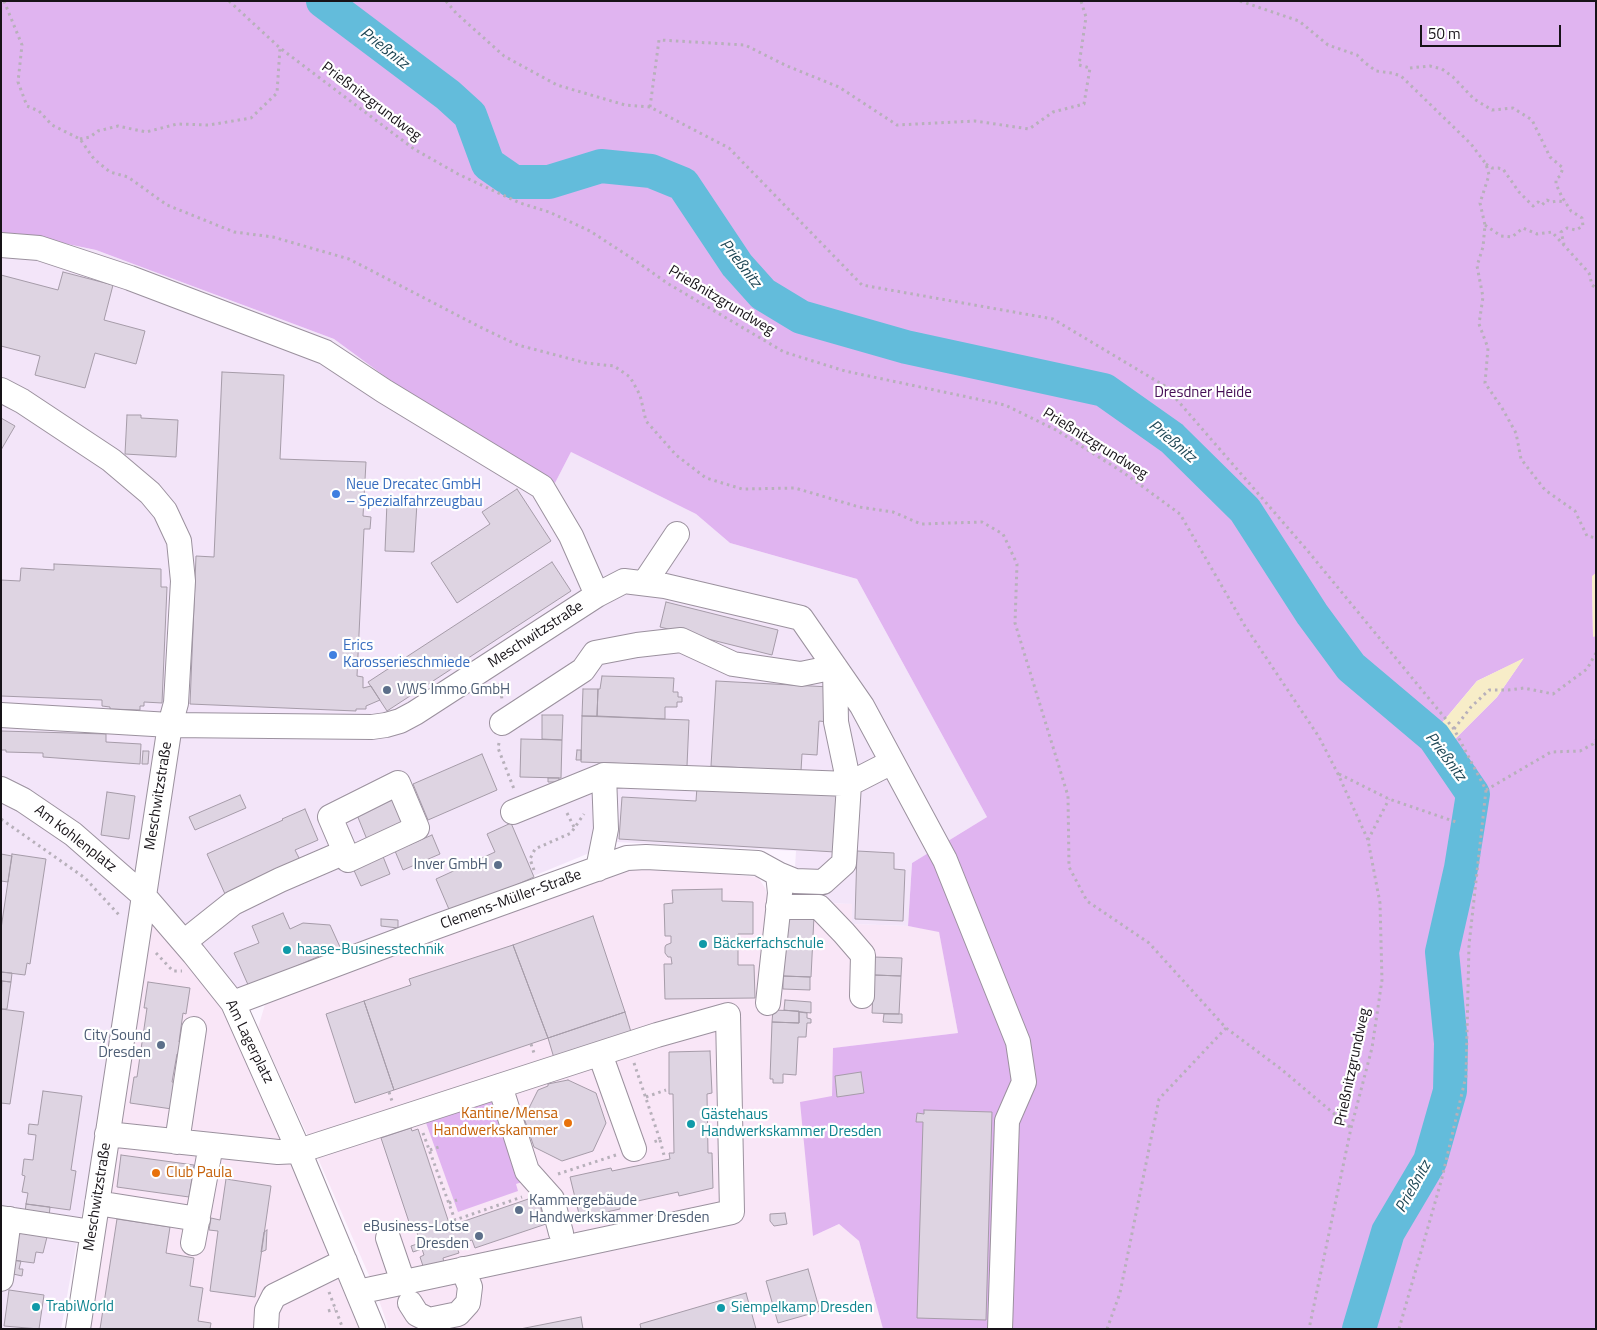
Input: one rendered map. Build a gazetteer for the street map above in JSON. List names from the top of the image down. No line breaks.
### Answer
{"streets":{"street":["Meschwitzstraße","Am Kohlenplatz","Clemens-Müller-Straße","Am Lagerplatz"],"path":["Prießnitzgrundweg"]},"crossings":[["Meschwitzstraße","Am Kohlenplatz"],["Meschwitzstraße","Am Lagerplatz"],["Am Kohlenplatz","Am Lagerplatz"],["Clemens-Müller-Straße","Am Lagerplatz"]],"water":["Prießnitz"],"parks":["Dresdner Heide"],"places":["Neue Drecatec GmbH – Spezialfahrzeugbau","Erics Karosserieschmiede","VWS Immo GmbH","Inver GmbH","Bäckerfachschule","haase-Businesstechnik","City Sound Dresden","Kantine/Mensa Handwerkskammer","Gästehaus Handwerkskammer Dresden","Club Paula","Kammergebäude Handwerkskammer Dresden","eBusiness-Lotse Dresden","TrabiWorld","Siempelkamp Dresden"],"scale_bar":"50 m"}
